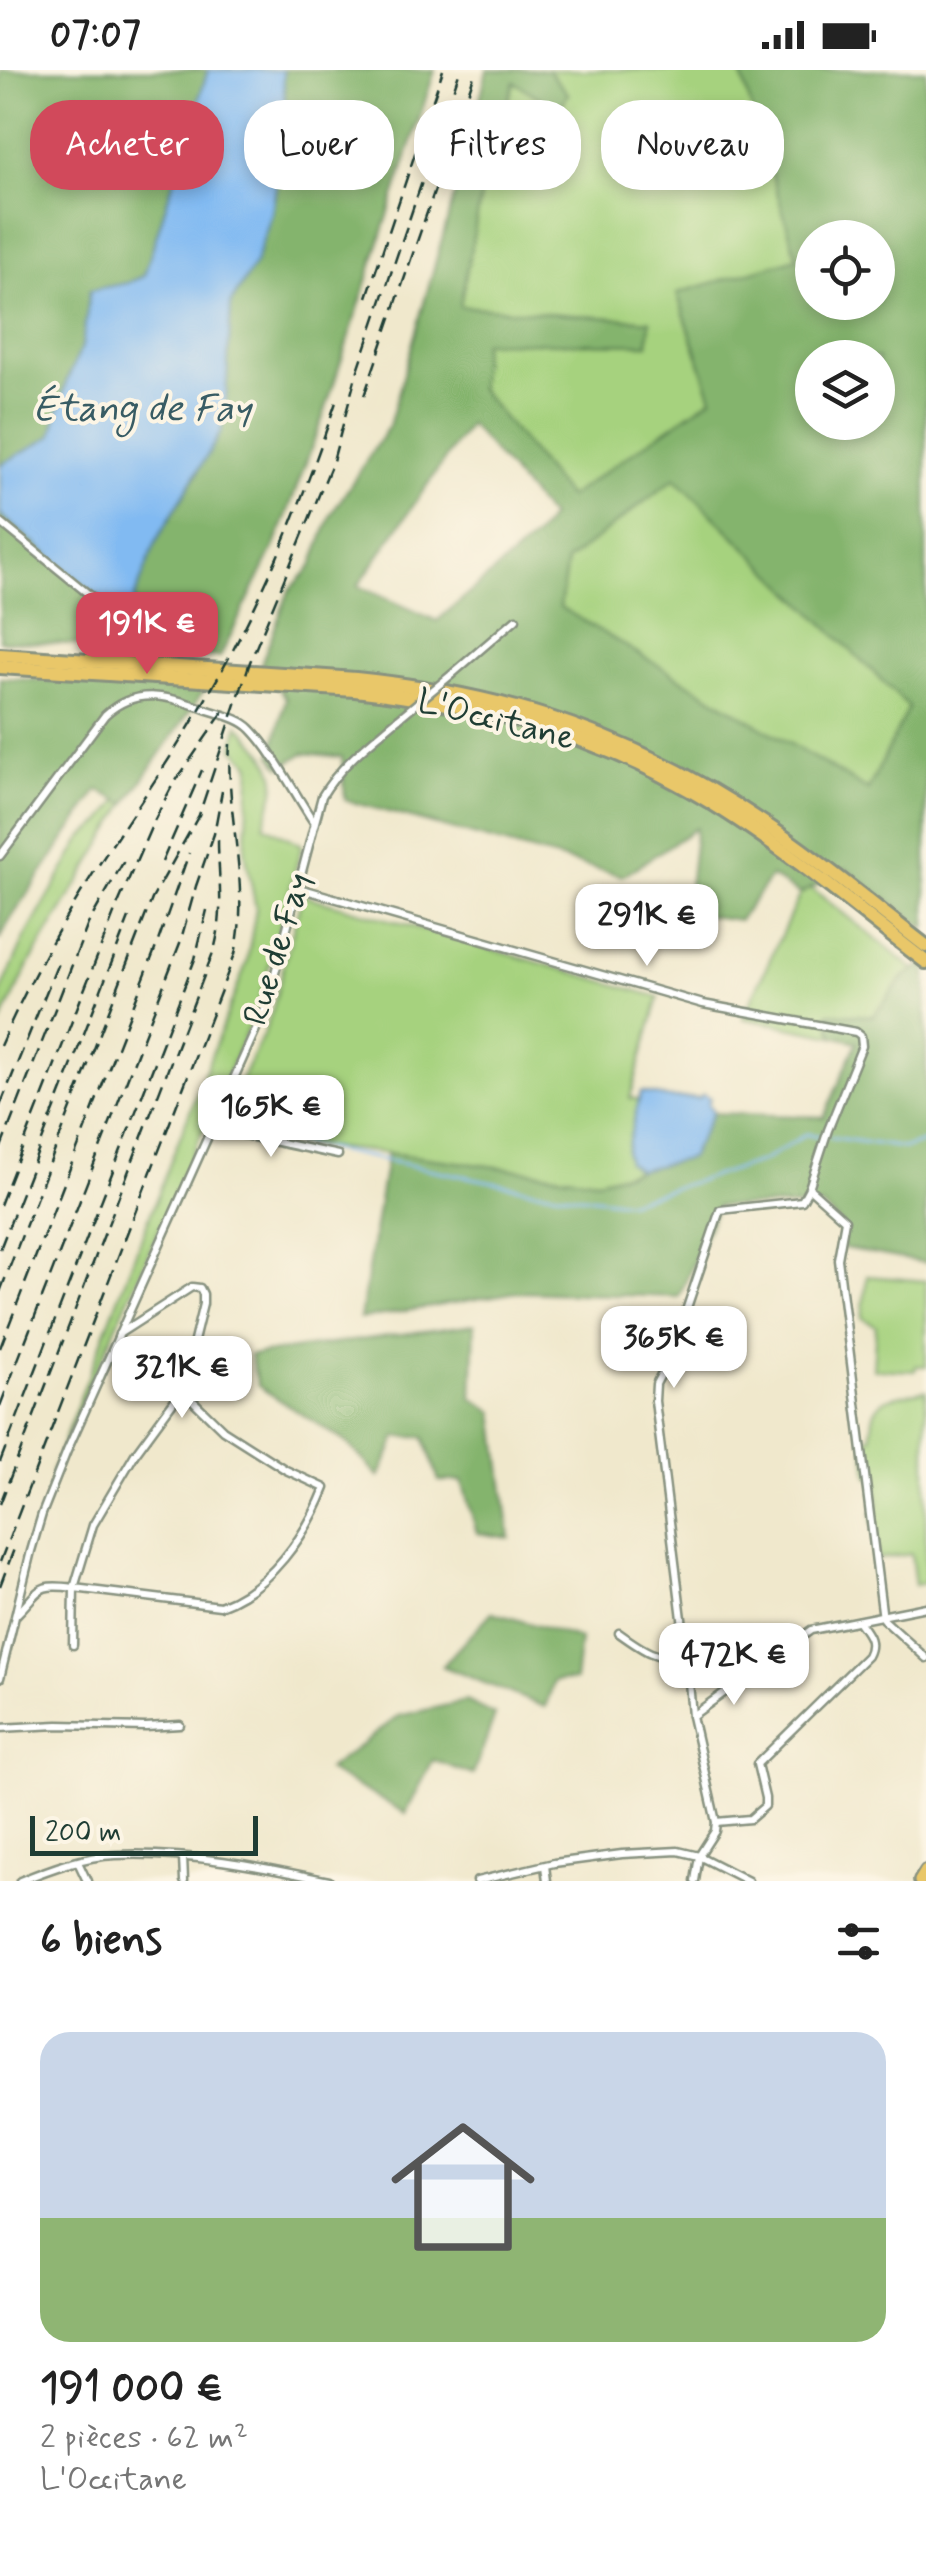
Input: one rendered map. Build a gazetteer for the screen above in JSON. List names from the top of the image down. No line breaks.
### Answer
{"streets":{"highway":["L'Occitane"],"street":["Rue de Fay"]},"water":["Étang de Fay"],"scale_bar":"200 m","page":{"status":"07:07","chip":["Acheter","Louer","Filtres","Nouveau"],"price":["191K €","291K €","165K €","365K €","321K €","472K €"],"scale":"200 m","heading":"6 biens","list":[{"name":"191 000 €","note":"2 pièces · 62 m² · L'Occitane"}]}}
